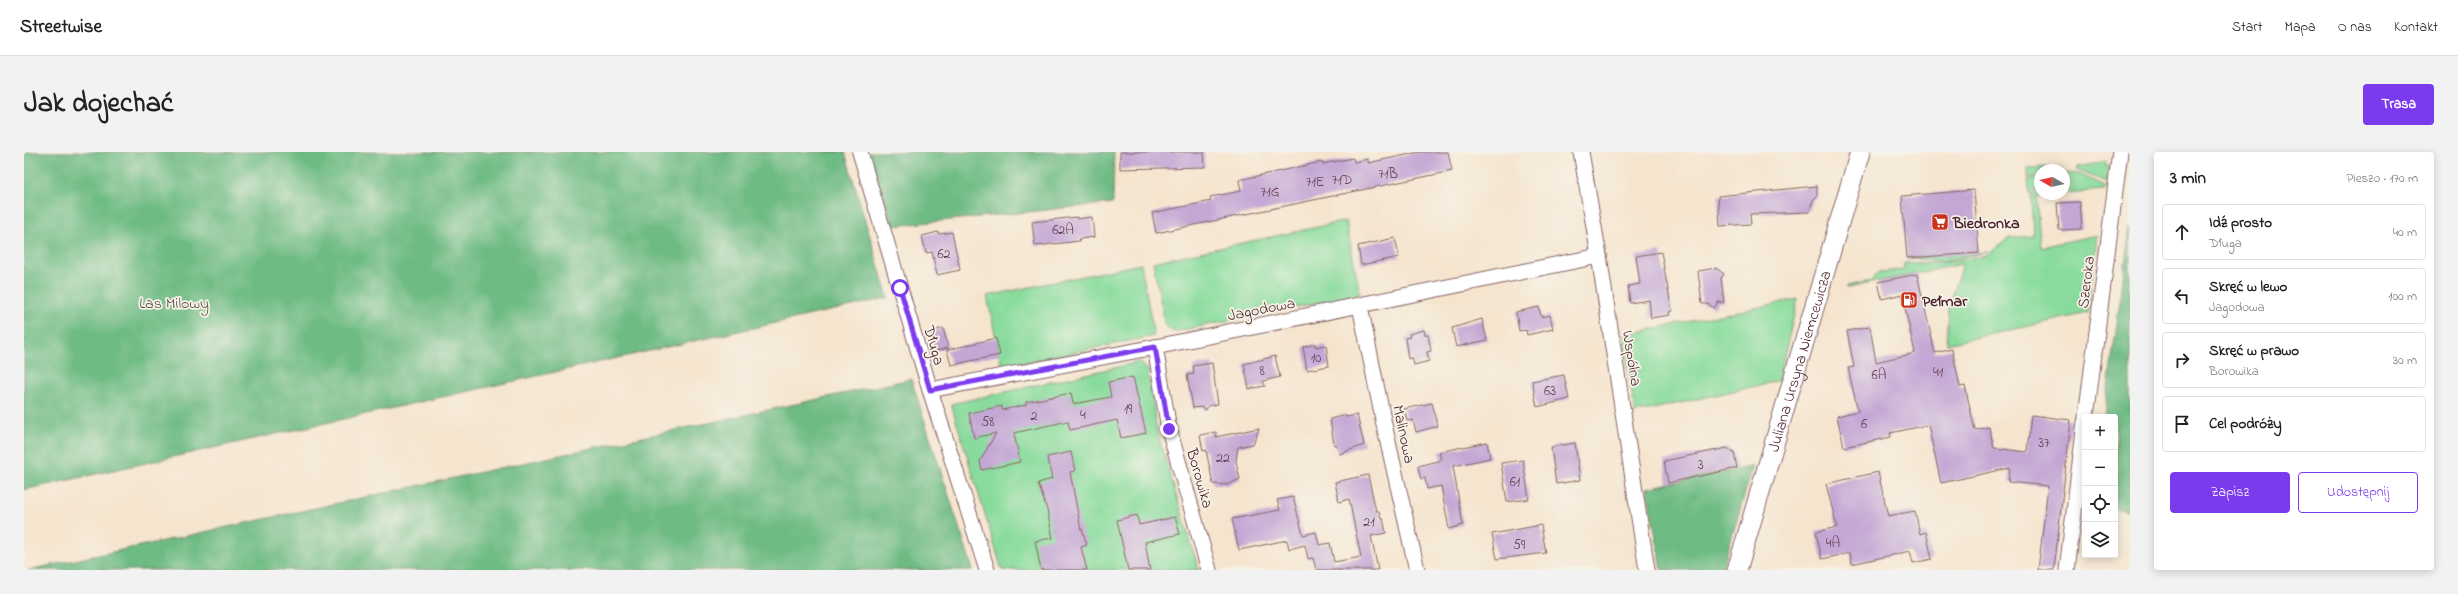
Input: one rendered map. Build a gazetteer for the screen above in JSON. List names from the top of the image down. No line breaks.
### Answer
{"streets":{"street":["Szeroka","Jagodowa","Długa","Wspólna","Juliana Ursyna Niemcewicza","Malinowa","Borowika"]},"crossings":[["Jagodowa","Długa"],["Jagodowa","Wspólna"],["Jagodowa","Malinowa"],["Jagodowa","Borowika"]],"parks":["Las Milowy"],"places":{"supermarket":["Biedronka"],"fuel station":["Pełmar"]},"house_numbers":["71B","71D","71E","71G","62A","62","10","8","41","6A","63","19","4","2","58","6","37","22","3","61","21","4A","59"],"north":"left","page":{"header":"Streetwise","nav":["Start","Mapa","O nas","Kontakt"],"title":"Jak dojechać","buttons":["Trasa",["Zapisz","Udostępnij"]],"heading":["3 min","Pieszo · 170 m"],"list":[["Idź prosto","Długa","40 m"],["Skręć w lewo","Jagodowa","100 m"],["Skręć w prawo","Borowika","30 m"],"Cel podróży"],"map_buttons":["+","−"]}}
